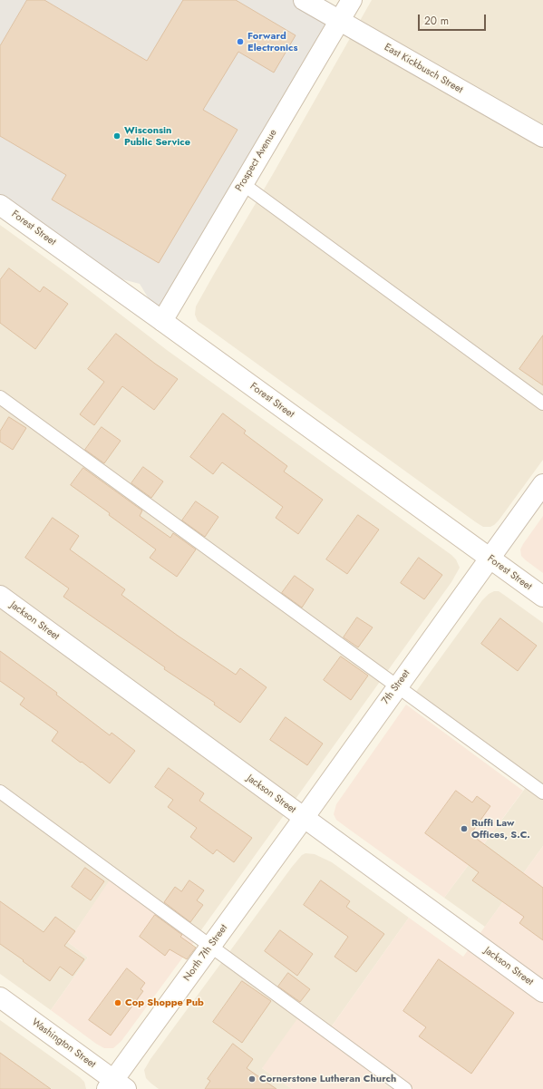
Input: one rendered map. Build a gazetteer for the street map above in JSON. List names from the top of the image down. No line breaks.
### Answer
{"streets":{"street":["East Kickbusch Street","Prospect Avenue","Forest Street","Jackson Street","7th Street","North 7th Street","Washington Street"]},"crossings":[["East Kickbusch Street","Prospect Avenue"],["Prospect Avenue","Forest Street"],["Forest Street","7th Street"],["Jackson Street","7th Street"],["Jackson Street","North 7th Street"],["7th Street","North 7th Street"],["North 7th Street","Washington Street"]],"places":["Forward Electronics","Wisconsin Public Service","Ruffi Law Offices, S.C.","Cop Shoppe Pub","Cornerstone Lutheran Church"],"scale_bar":"20 m"}
